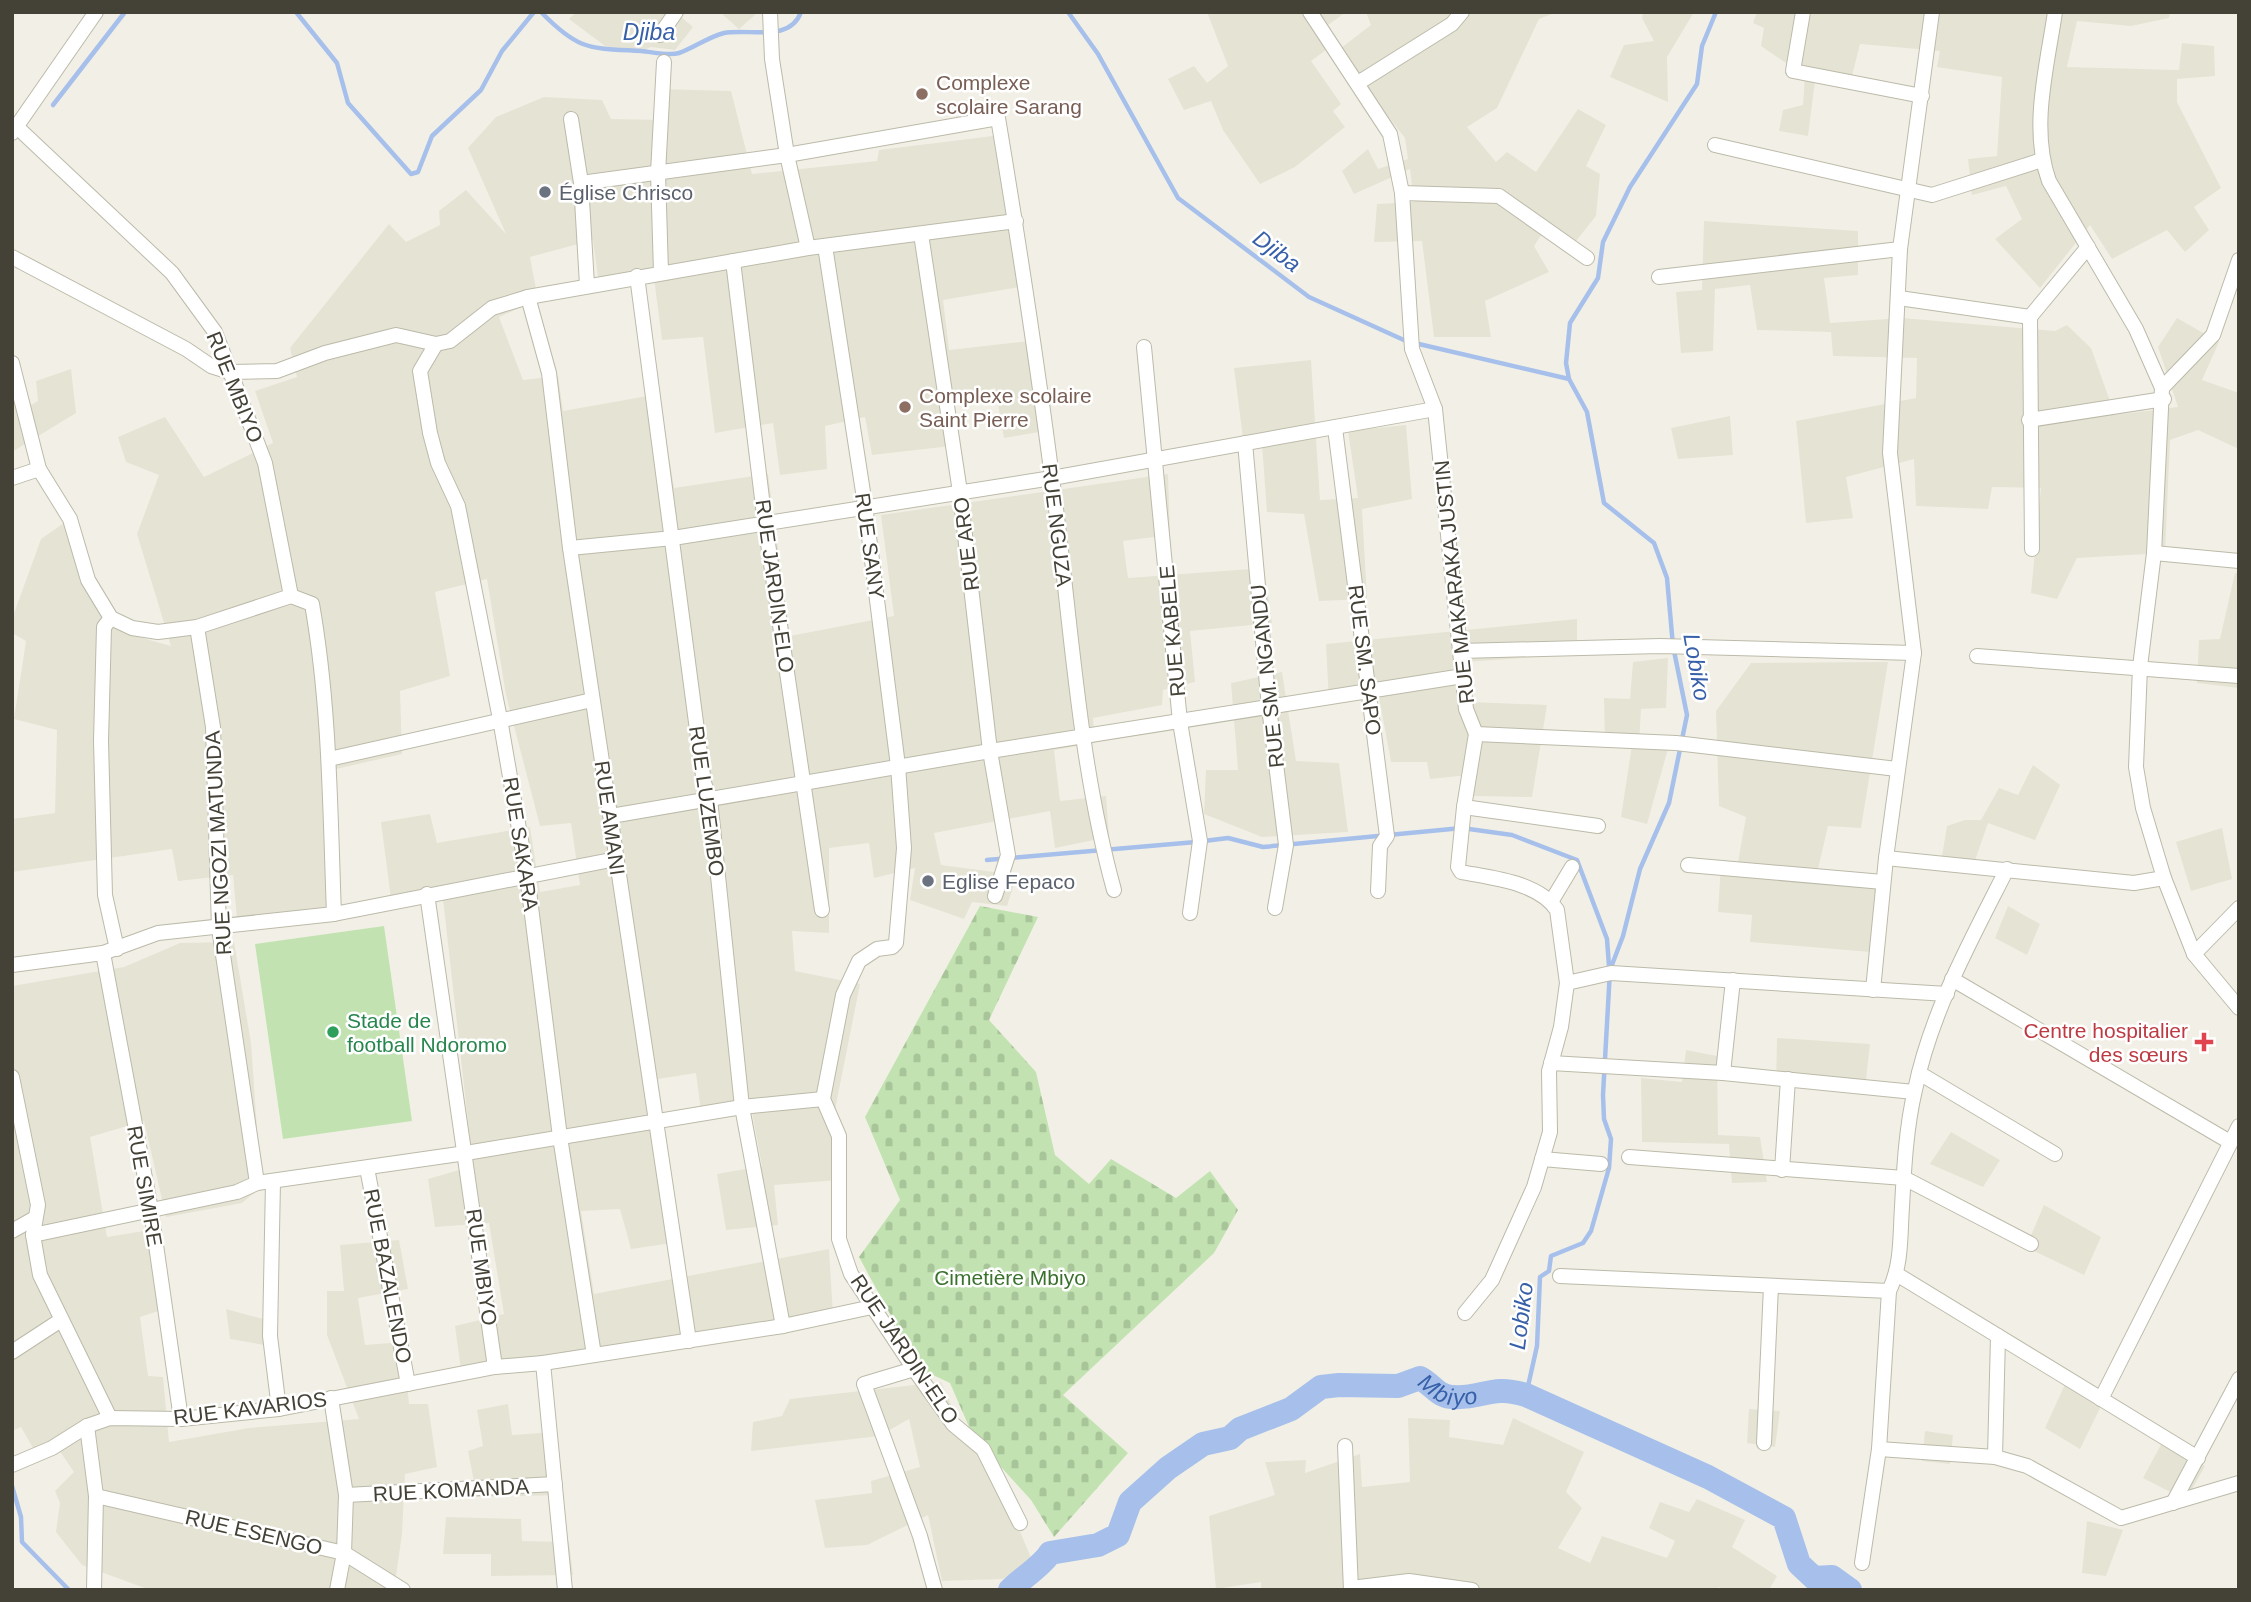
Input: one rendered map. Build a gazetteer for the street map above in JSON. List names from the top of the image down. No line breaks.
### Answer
{"streets":{"street":["RUE MBIYO","RUE NGUZA","RUE ARO","RUE SANY","RUE MAKARAKA JUSTIN","RUE JARDIN-ELO","RUE KABELE","RUE SM. SAPO","RUE SM. NGANDU","RUE LUZEMBO","RUE AMANI","RUE NGOZI MATUNDA","RUE SAKARA","RUE SIMIRE","RUE BAZALENDO","RUE KAVARIOS","RUE KOMANDA","RUE ESENGO"]},"crossings":[["RUE MBIYO","RUE KAVARIOS"],["RUE SANY","RUE JARDIN-ELO"],["RUE SIMIRE","RUE KAVARIOS"],["RUE BAZALENDO","RUE KAVARIOS"]],"water":["Djiba","Lobiko","Mbiyo"],"parks":["Cimetière Mbiyo"],"places":{"other":["Complexe scolaire Sarang","Église Chrisco","Complexe scolaire Saint Pierre","Eglise Fepaco","Stade de football Ndoromo"],"health":["Centre hospitalier des sœurs"]}}
